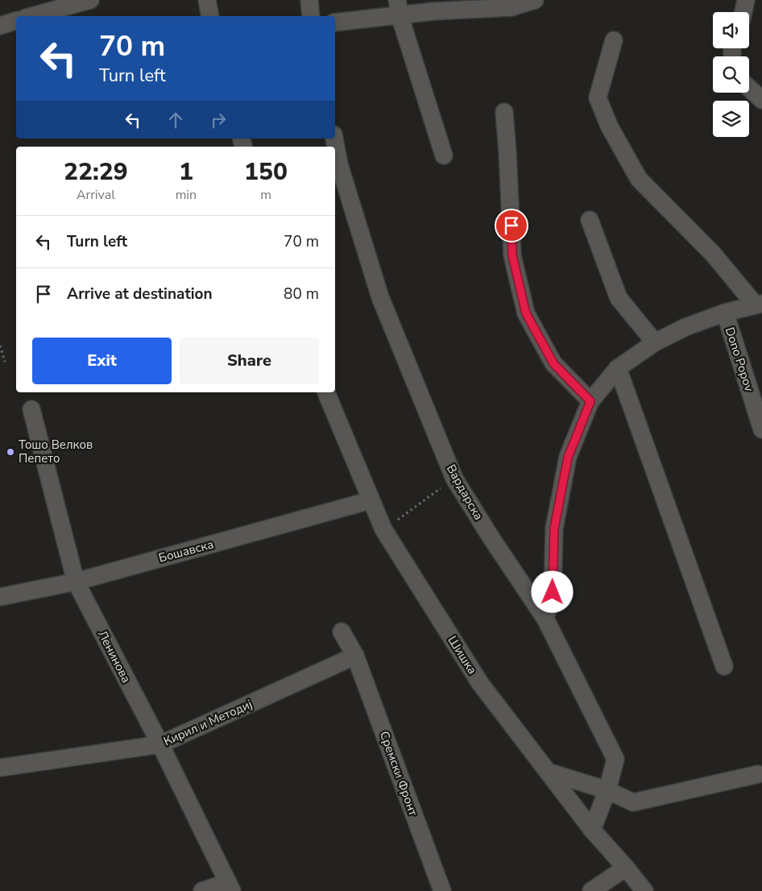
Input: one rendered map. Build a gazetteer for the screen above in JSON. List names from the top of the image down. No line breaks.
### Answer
{"streets":{"street":["Dono Popov","Вардарска","Бошавска","Шишка","Ленинова","Кирил и Методиј","Сремски Фронт"]},"crossings":[["Вардарска","Шишка"],["Бошавска","Шишка"],["Бошавска","Ленинова"],["Ленинова","Кирил и Методиј"],["Кирил и Методиј","Сремски Фронт"]],"places":["Тошо Велков Пепето"],"page":{"turn":["70 m","Turn left"],"eta":["22:29","Arrival","1","min","150","m"],"list":[{"name":"Turn left","value":"70 m"},{"name":"Arrive at destination","value":"80 m"}],"buttons":["Exit","Share"]}}
